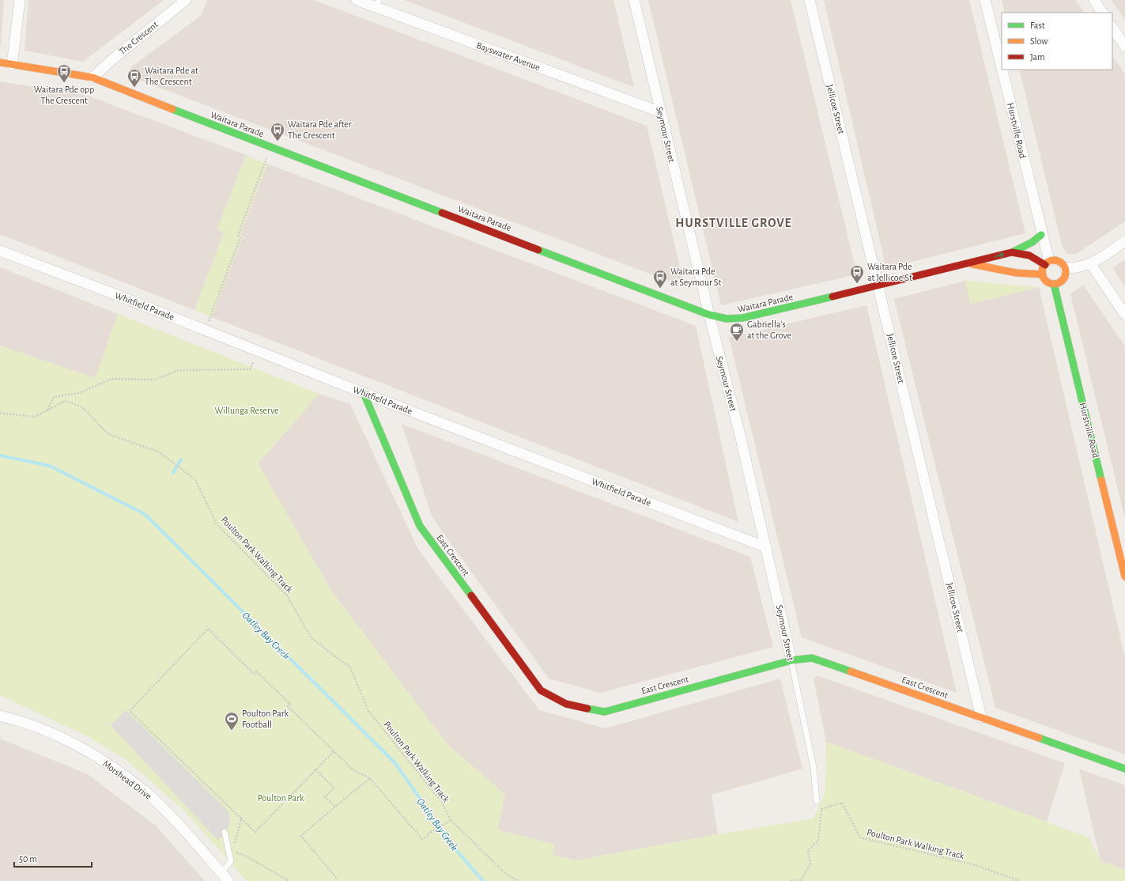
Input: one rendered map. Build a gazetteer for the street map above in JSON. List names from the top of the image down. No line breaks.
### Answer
{"streets":{"street":["The Crescent","Bayswater Avenue","Jellicoe Street","Waitara Parade","Hurstville Road","Seymour Street","Whitfield Parade","East Crescent","Morshead Drive"],"path":["Poulton Park Walking Track"]},"crossings":[["The Crescent","Waitara Parade"],["Bayswater Avenue","Seymour Street"],["Jellicoe Street","Waitara Parade"],["Jellicoe Street","East Crescent"],["Waitara Parade","Hurstville Road"],["Waitara Parade","Seymour Street"],["Seymour Street","Whitfield Parade"],["Seymour Street","East Crescent"],["Whitfield Parade","East Crescent"]],"districts":["HURSTVILLE GROVE"],"water":["Oatley Bay Creek"],"parks":["Willunga Reserve","Poulton Park"],"places":{"bus stop":["Waitara Pde opp The Crescent","Waitara Pde at The Crescent","Waitara Pde after The Crescent","Waitara Pde at Jellicoe St","Waitara Pde at Seymour St"],"cafe":["Gabriella's at the Grove"],"sports":["Poulton Park Football"]},"legend":["Fast","Slow","Jam"],"scale_bar":"50 m"}
